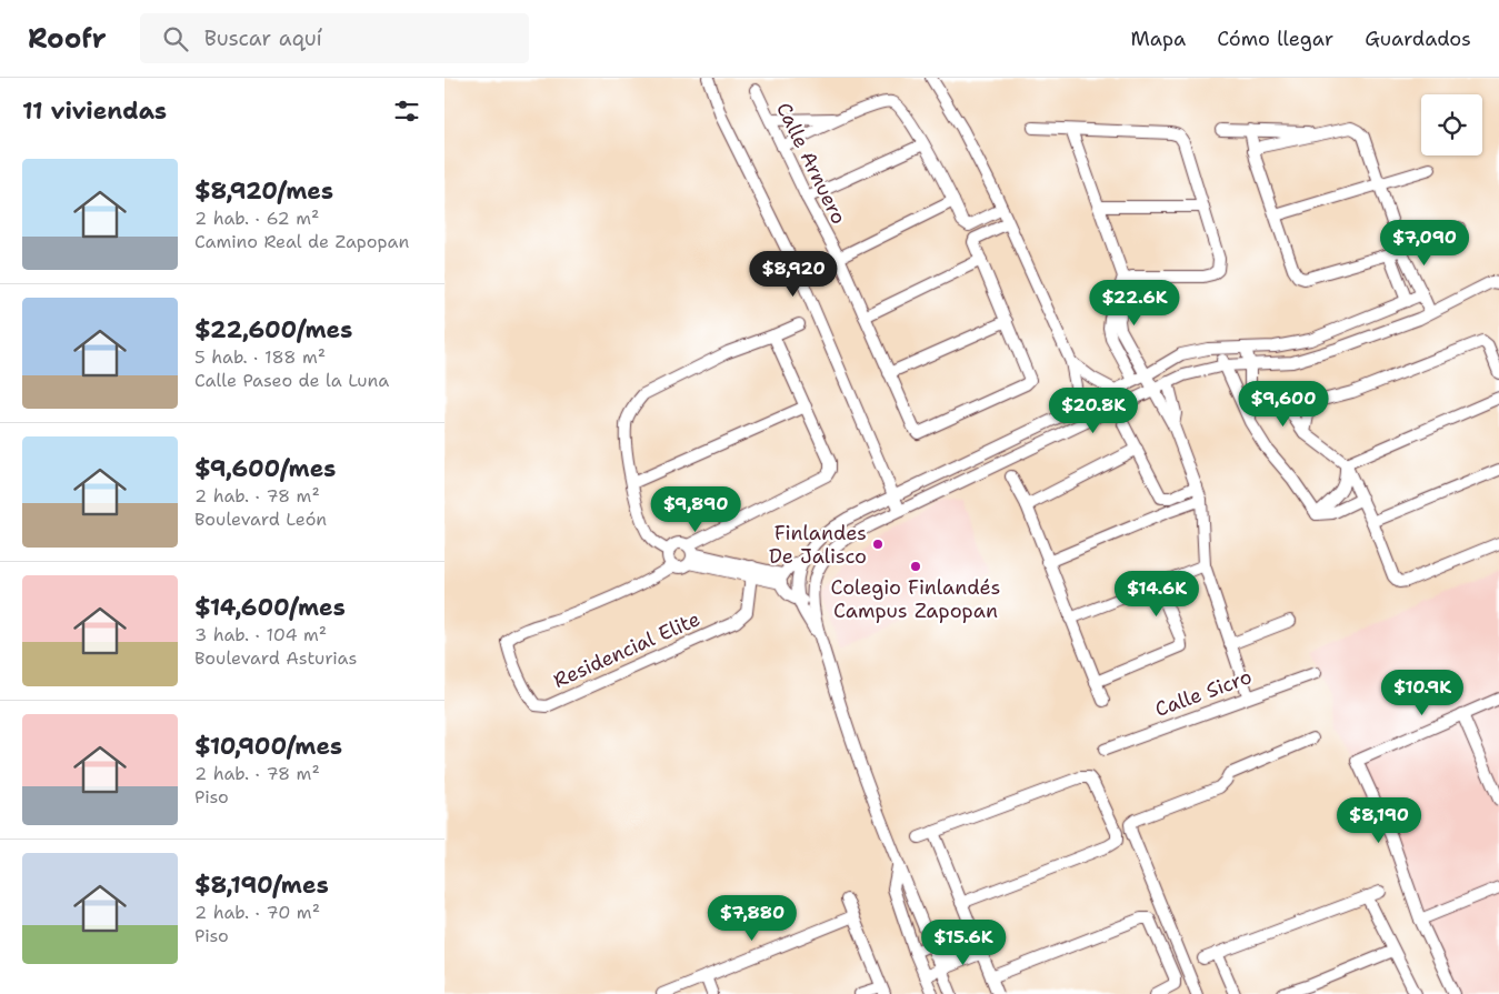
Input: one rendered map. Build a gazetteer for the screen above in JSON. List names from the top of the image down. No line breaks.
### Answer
{"streets":{"street":["Calle Arnuero","Residencial Elite","Calle Sicro"]},"places":["Finlandes De Jalisco","Colegio Finlandés Campus Zapopan"],"page":{"header":"Roofr","search":"Buscar aquí","nav":["Mapa","Cómo llegar","Guardados"],"heading":"11 viviendas","list":[{"name":"$8,920/mes","note":"2 hab. · 62 m² · Camino Real de Zapopan"},{"name":"$22,600/mes","note":"5 hab. · 188 m² · Calle Paseo de la Luna"},{"name":"$9,600/mes","note":"2 hab. · 78 m² · Boulevard León"},{"name":"$14,600/mes","note":"3 hab. · 104 m² · Boulevard Asturias"},{"name":"$10,900/mes","note":"2 hab. · 78 m² · Piso"},{"name":"$8,190/mes","note":"2 hab. · 70 m² · Piso"}],"price":["$7,090","$8,920","$22.6K","$9,600","$20.8K","$9,890","$14.6K","$10.9K","$8,190","$7,880","$15.6K"]}}
